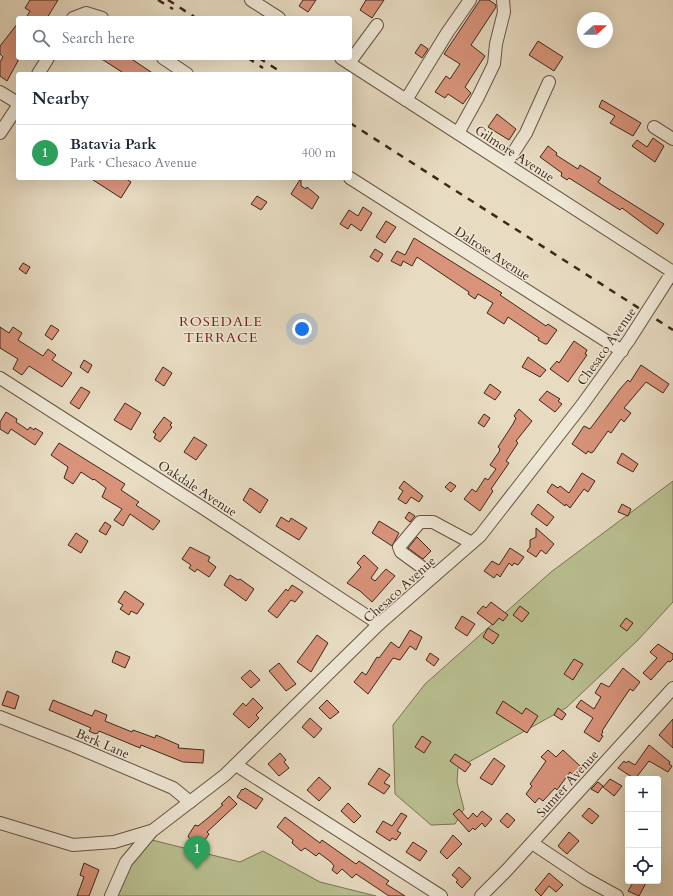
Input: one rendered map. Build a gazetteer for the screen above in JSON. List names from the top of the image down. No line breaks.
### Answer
{"streets":{"street":["Gilmore Avenue","Dalrose Avenue","Chesaco Avenue","Oakdale Avenue","Berk Lane","Sumter Avenue"]},"crossings":[["Gilmore Avenue","Chesaco Avenue"],["Dalrose Avenue","Chesaco Avenue"],["Chesaco Avenue","Oakdale Avenue"],["Chesaco Avenue","Berk Lane"]],"districts":["ROSEDALE TERRACE"],"north":"right","page":{"search":"Search here","heading":"Nearby","list":[{"mark":"1","name":"Batavia Park","note":"Park · Chesaco Avenue","value":"400 m"}],"map_buttons":["+","−"],"pins":"1"}}
